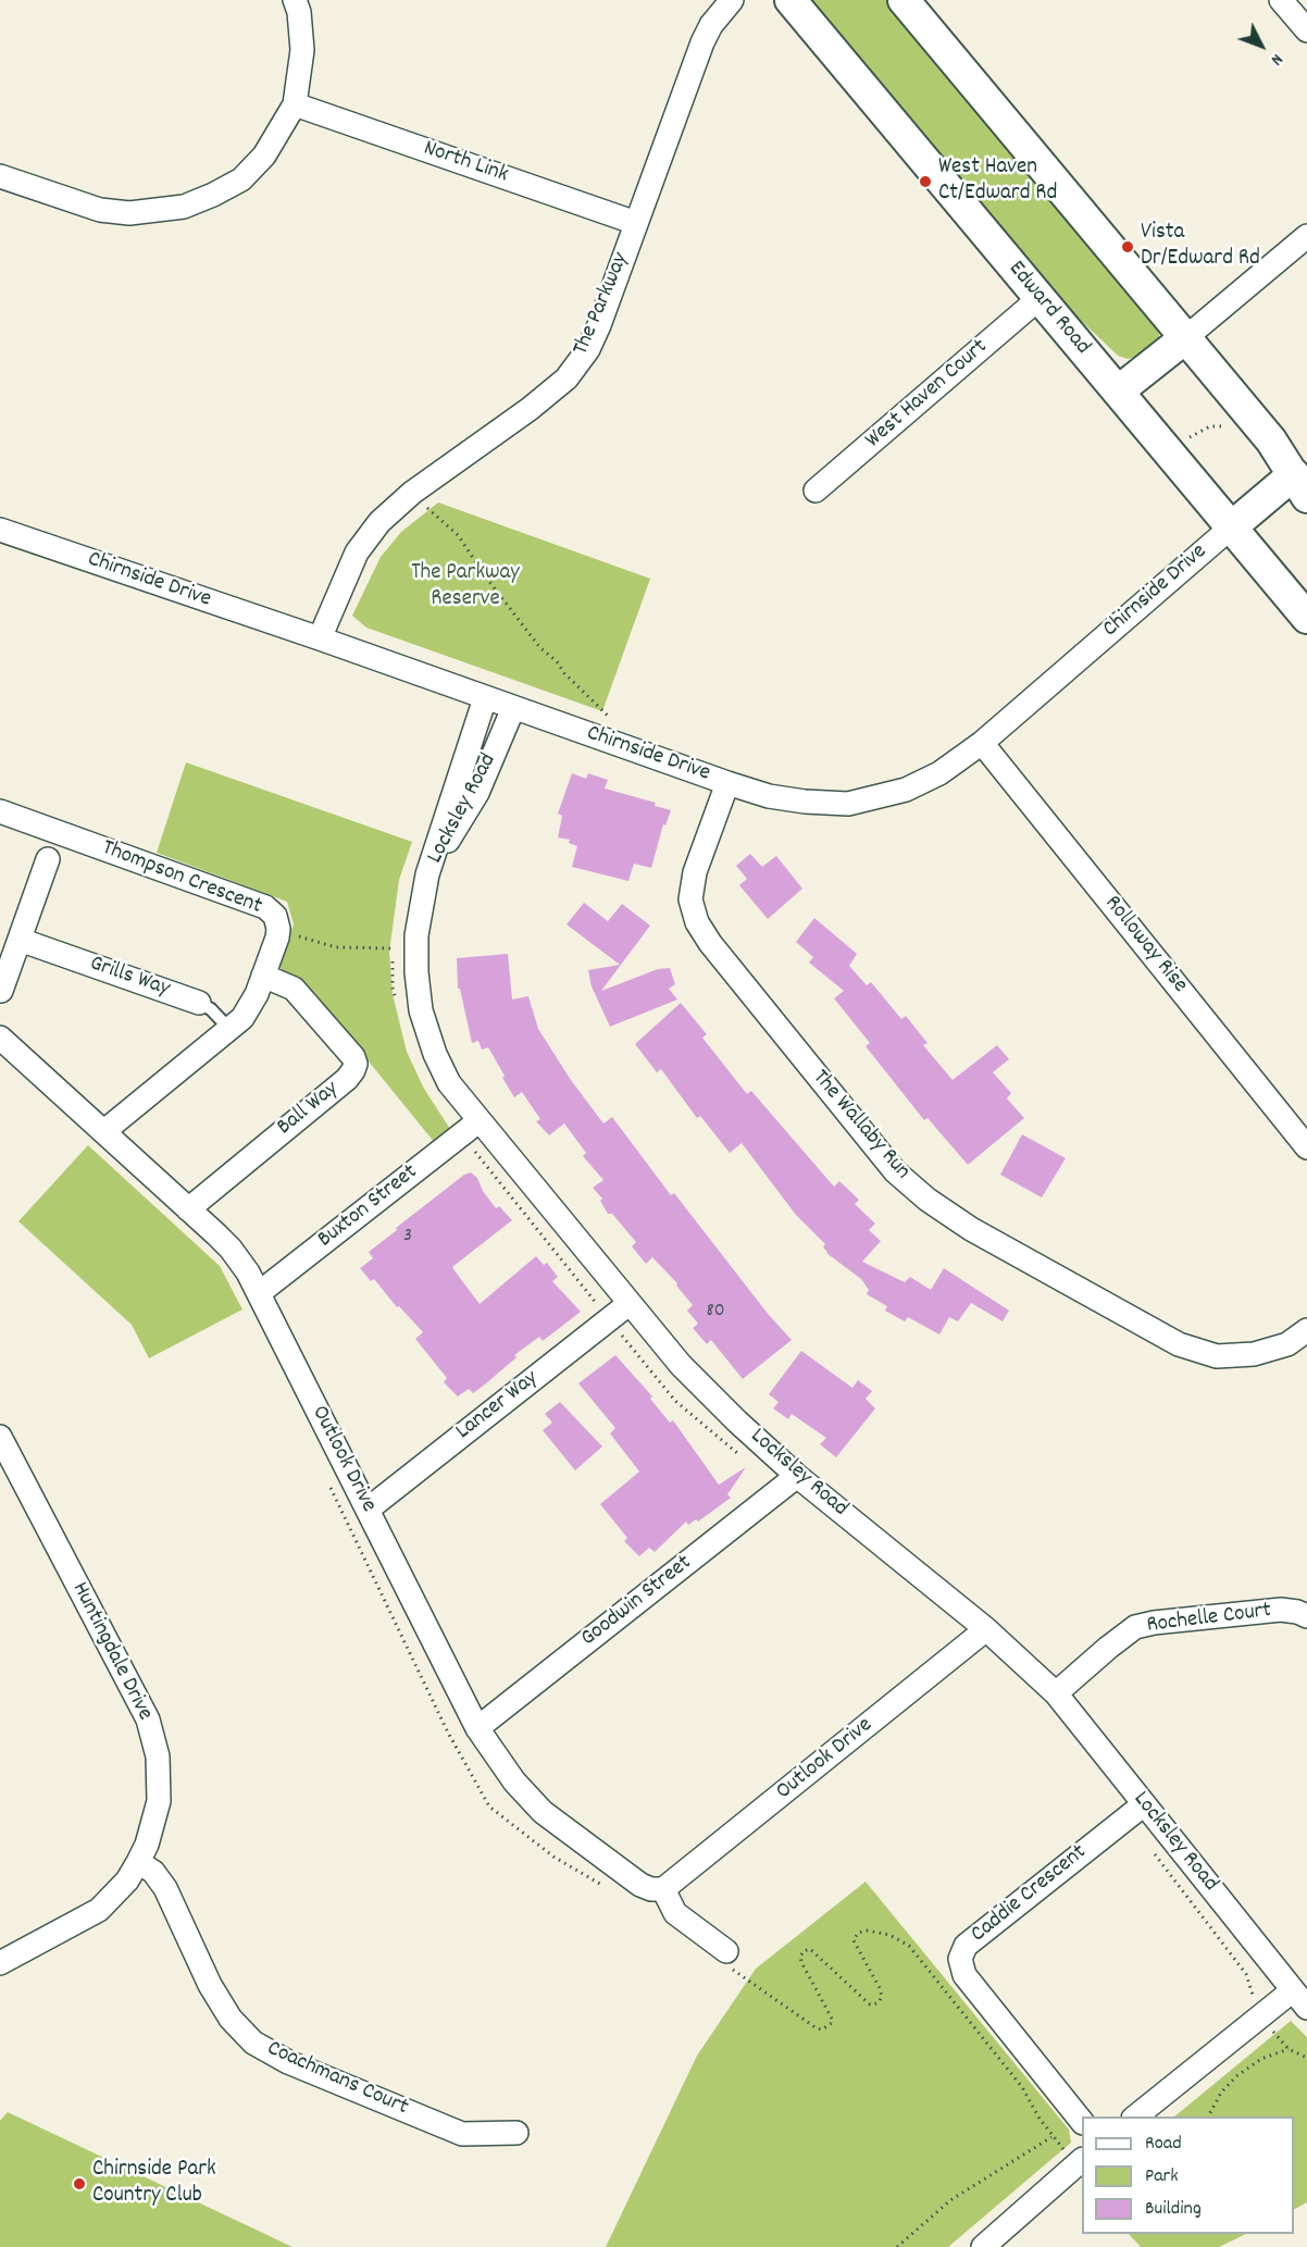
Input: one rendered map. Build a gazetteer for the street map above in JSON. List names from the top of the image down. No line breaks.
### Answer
{"streets":{"main road":["Edward Road"],"street":["North Link","The Parkway","West Haven Court","Chirnside Drive","Locksley Road","Thompson Crescent","Rolloway Rise","Grills Way","Ball Way","The Wallaby Run","Buxton Street","Lancer Way","Outlook Drive","Goodwin Street","Rochelle Court","Huntingdale Drive","Caddie Crescent","Coachmans Court"]},"crossings":[["North Link","The Parkway"],["The Parkway","Chirnside Drive"],["Edward Road","West Haven Court"],["Edward Road","Chirnside Drive"],["Chirnside Drive","Locksley Road"],["Chirnside Drive","Rolloway Rise"],["Chirnside Drive","The Wallaby Run"],["Locksley Road","Buxton Street"],["Locksley Road","Lancer Way"],["Locksley Road","Outlook Drive"],["Locksley Road","Goodwin Street"],["Locksley Road","Rochelle Court"],["Locksley Road","Caddie Crescent"],["Thompson Crescent","Grills Way"],["Thompson Crescent","Ball Way"],["Thompson Crescent","Outlook Drive"],["Ball Way","Outlook Drive"],["Buxton Street","Outlook Drive"],["Lancer Way","Outlook Drive"],["Outlook Drive","Goodwin Street"],["Huntingdale Drive","Coachmans Court"]],"parks":["The Parkway Reserve"],"places":["West Haven Ct/Edward Rd","Vista Dr/Edward Rd","Chirnside Park Country Club"],"house_numbers":["3","80"],"legend":["Road","Park","Building"],"north":"bottom right"}
